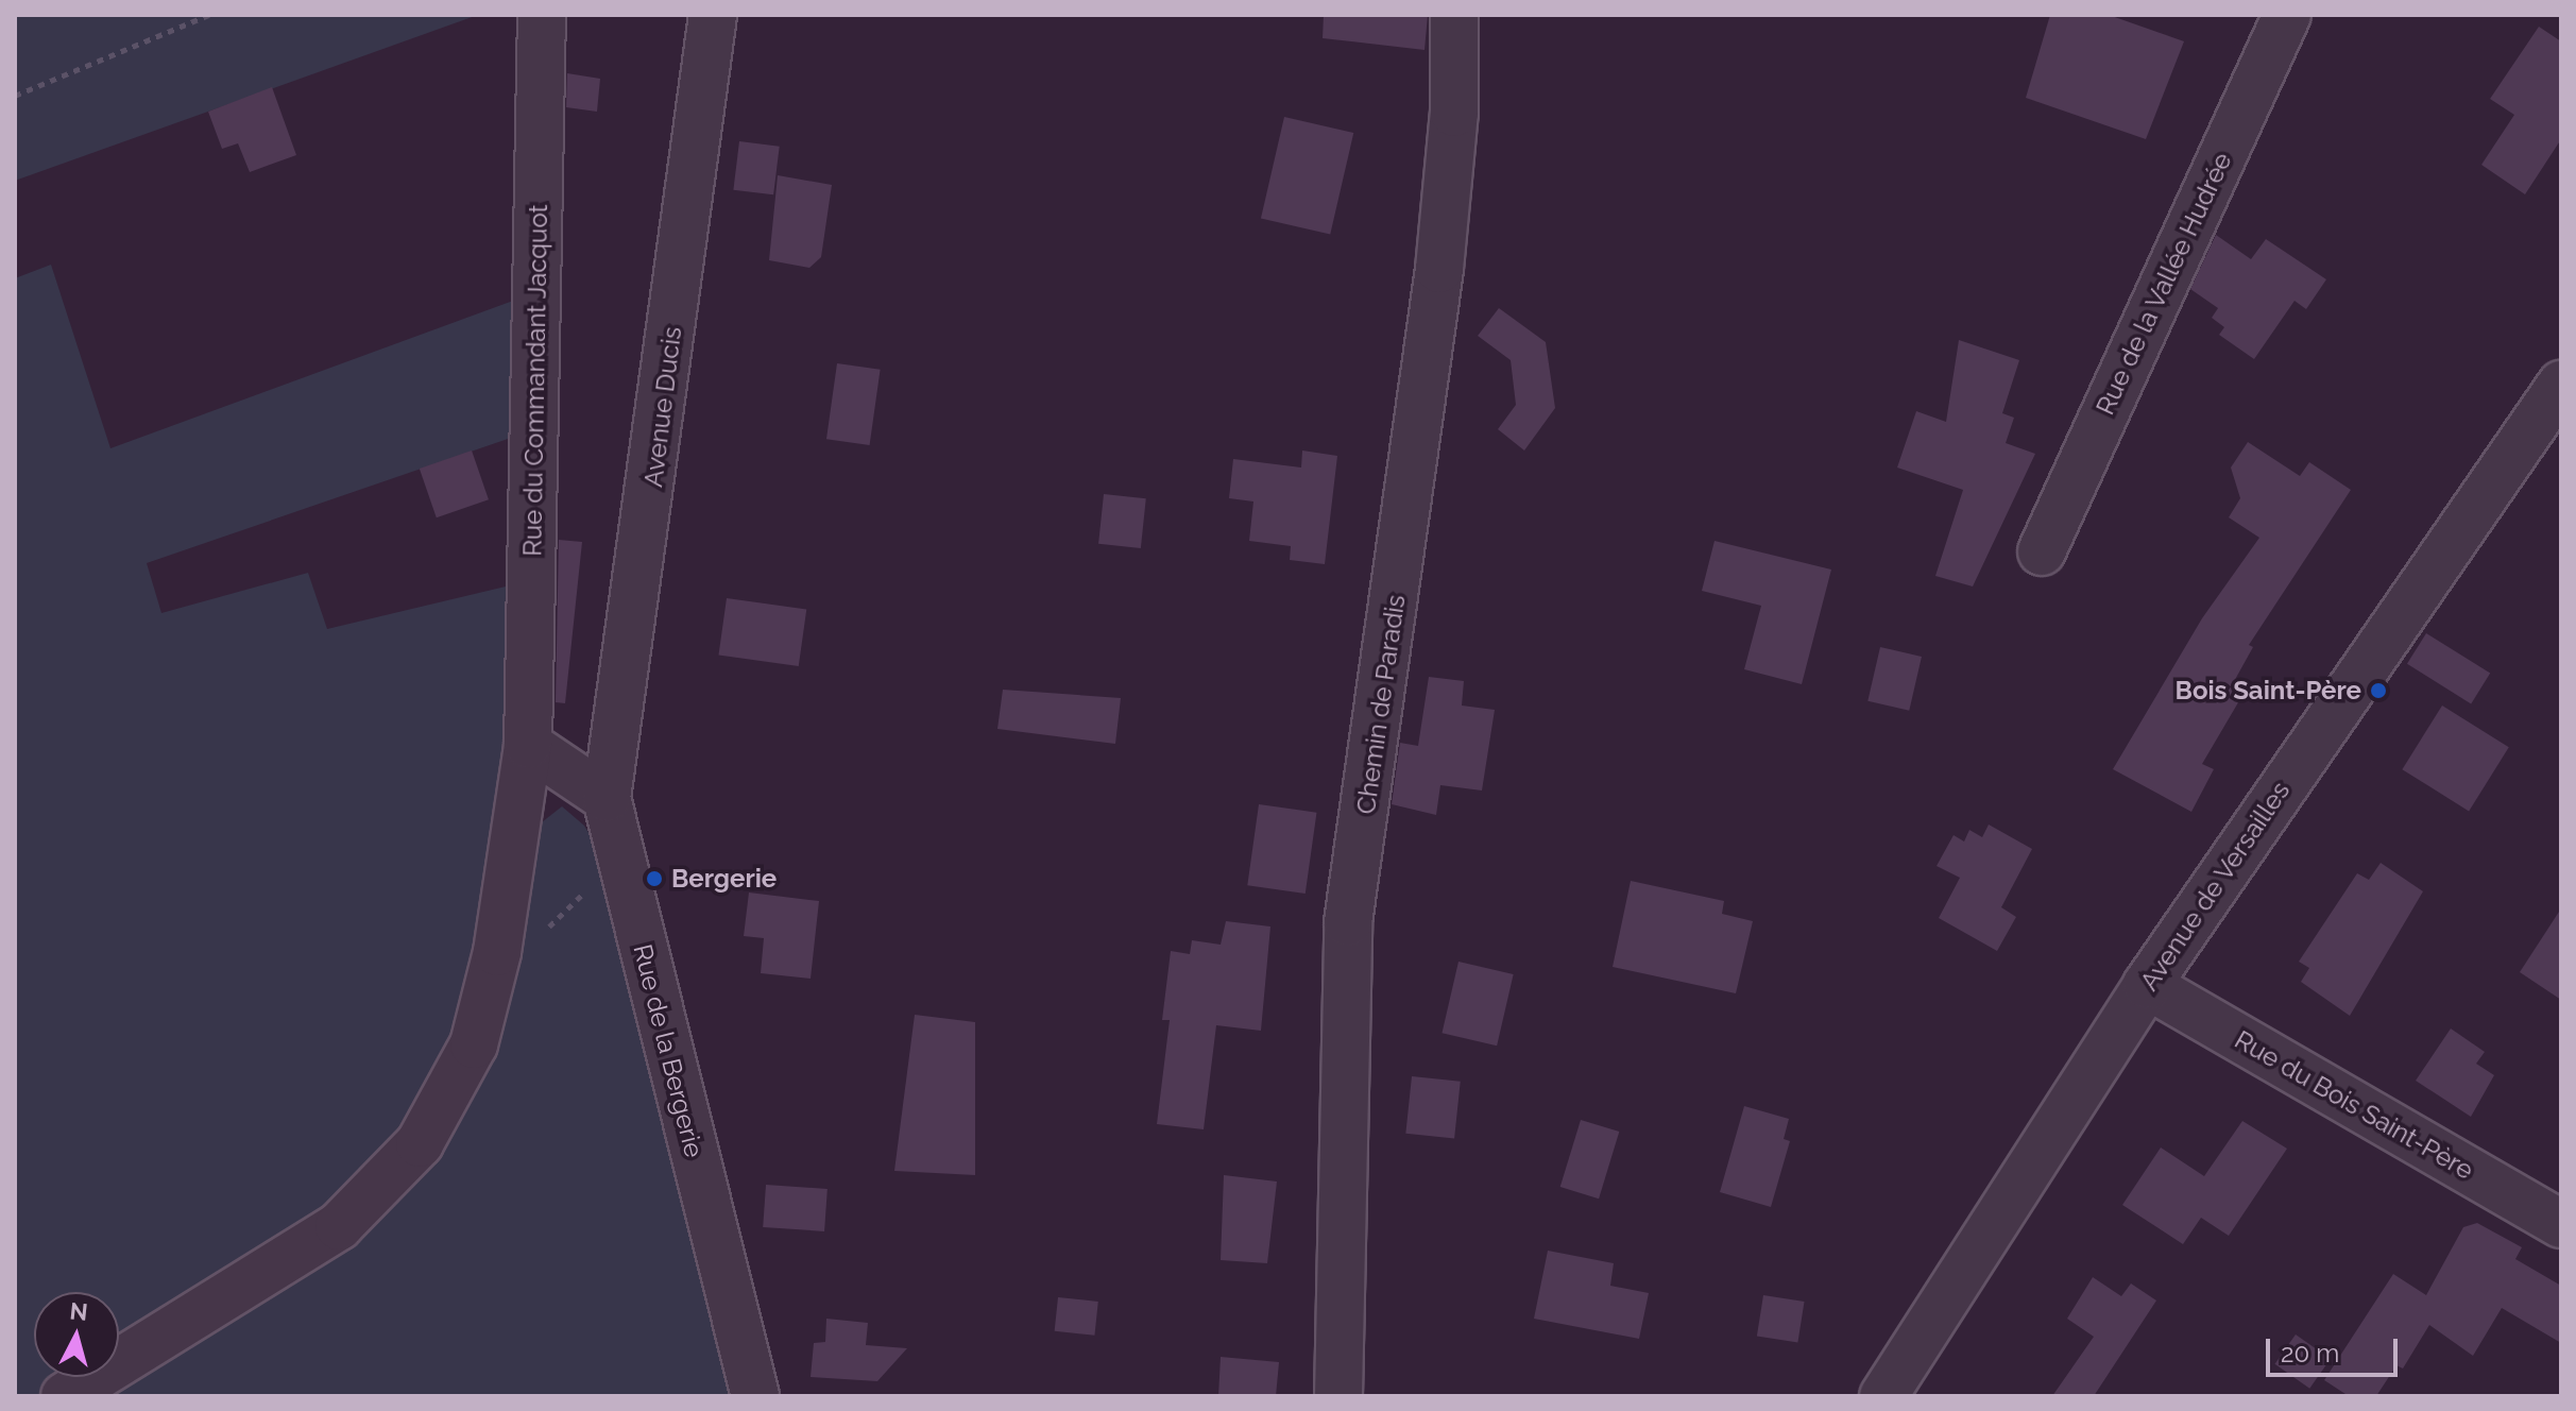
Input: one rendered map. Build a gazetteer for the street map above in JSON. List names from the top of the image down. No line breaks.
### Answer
{"streets":{"street":["Rue de la Vallée Hudrée","Rue du Commandant Jacquot","Avenue Ducis","Chemin de Paradis","Avenue de Versailles","Rue de la Bergerie","Rue du Bois Saint-Père"]},"crossings":[["Avenue Ducis","Rue de la Bergerie"],["Avenue de Versailles","Rue du Bois Saint-Père"]],"places":["Bois Saint-Père","Bergerie"],"scale_bar":"20 m","north":"top"}
